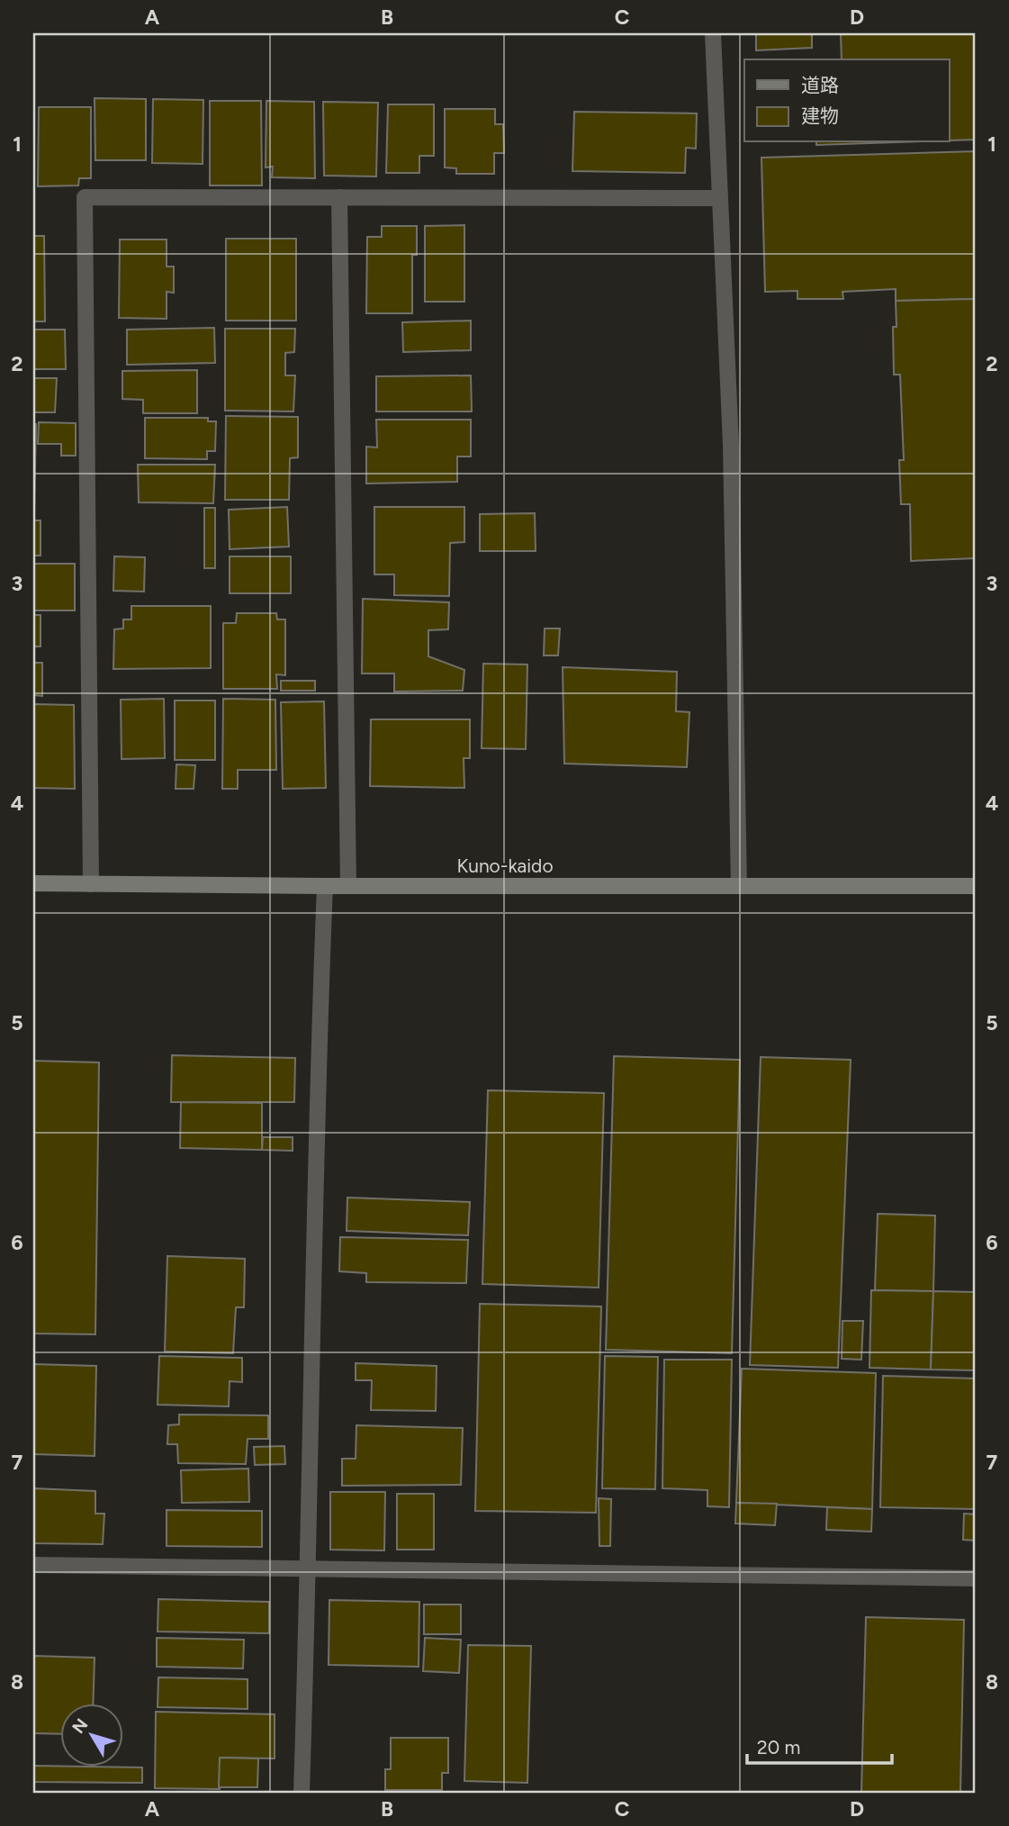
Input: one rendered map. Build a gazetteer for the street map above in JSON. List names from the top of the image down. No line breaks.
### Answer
{"streets":{"main road":["Kuno-kaido"]},"legend":["道路","建物"],"scale_bar":"20 m","north":"top left","grid":{"columns":["A","B","C","D"],"rows":["1","2","3","4","5","6","7","8"]}}
